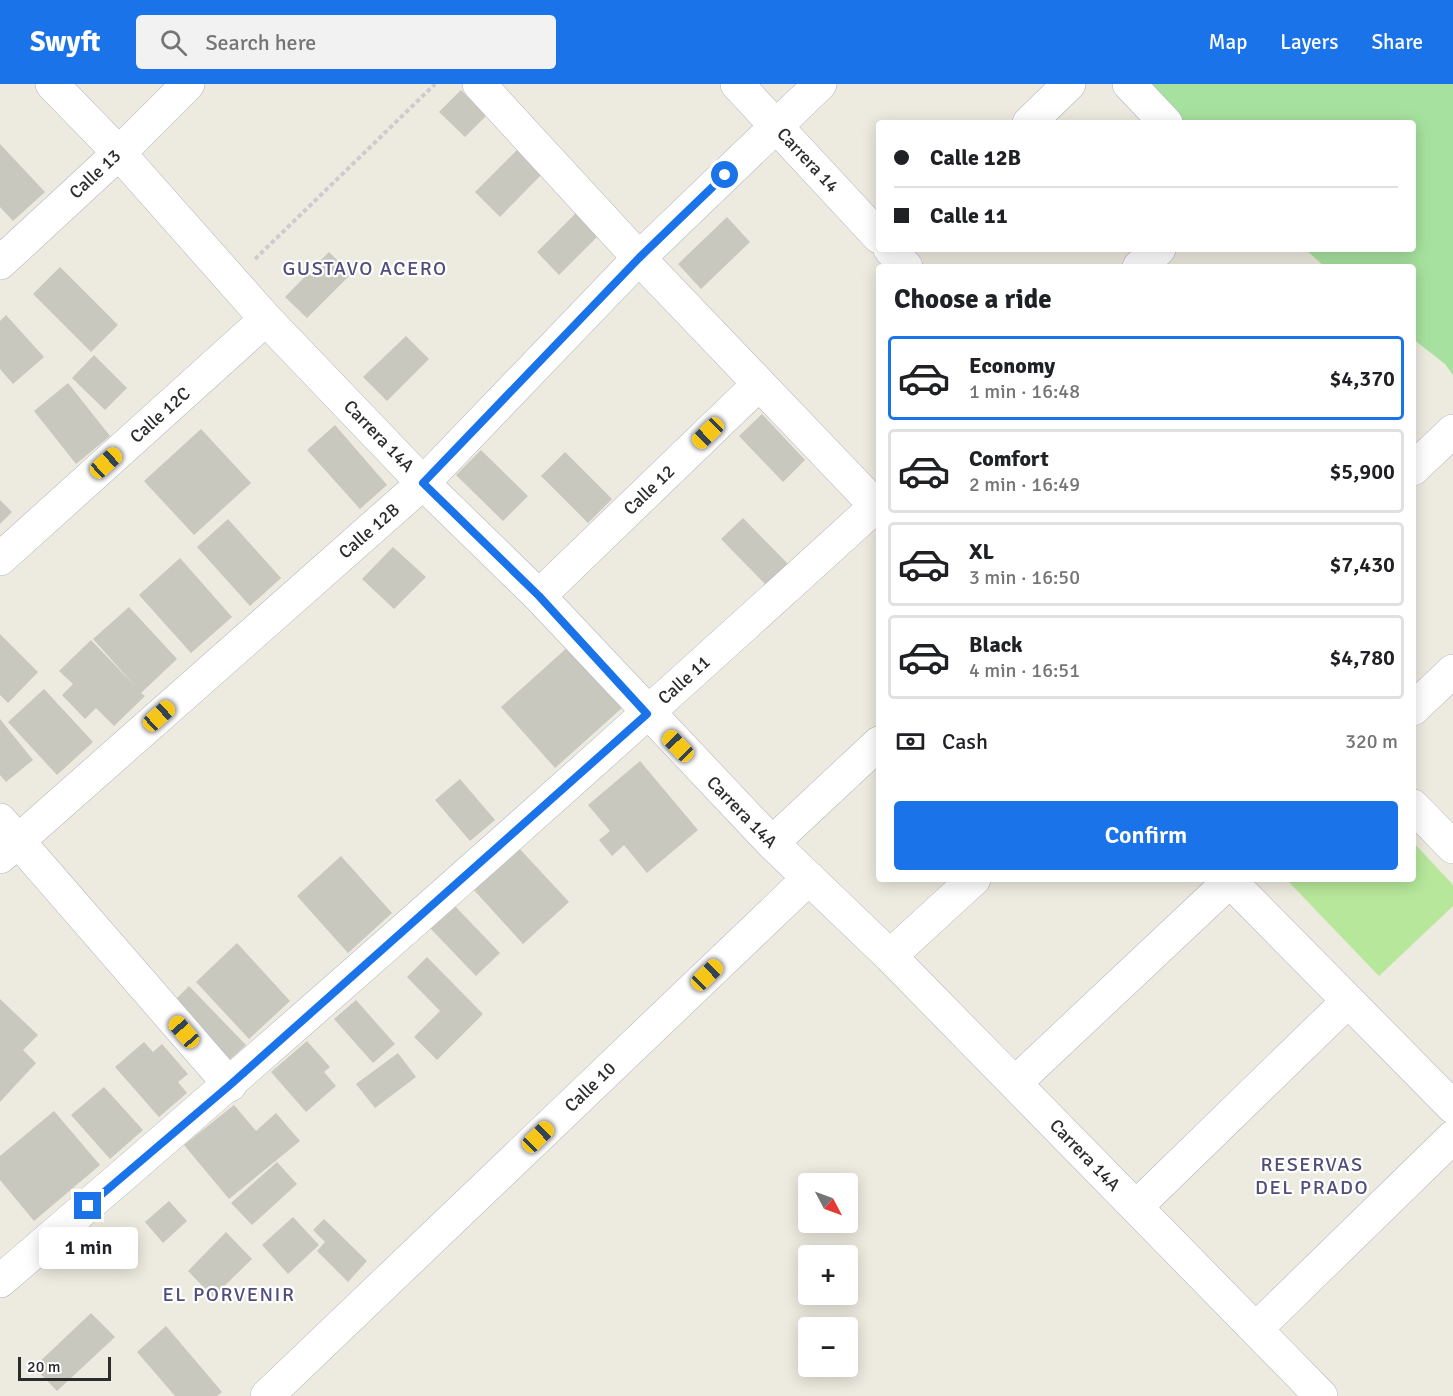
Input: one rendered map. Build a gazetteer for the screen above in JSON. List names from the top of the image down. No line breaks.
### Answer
{"streets":{"street":["Carrera 14","Calle 13","Calle 12C","Carrera 14A","Calle 12","Calle 12B","Calle 11","Calle 10"]},"crossings":[["Carrera 14","Calle 12B"],["Calle 13","Carrera 14A"],["Calle 12C","Carrera 14A"],["Carrera 14A","Calle 12"],["Carrera 14A","Calle 12B"],["Carrera 14A","Calle 11"],["Carrera 14A","Calle 10"]],"districts":["GUSTAVO ACERO","RESERVAS DEL PRADO","EL PORVENIR"],"scale_bar":"20 m","north":"bottom right","page":{"header":"Swyft","search":"Search here","nav":["Map","Layers","Share"],"banner":["Calle 12B","Calle 11"],"heading":"Choose a ride","list":[{"name":"Economy","note":"1 min · 16:48","value":"$4,370"},{"name":"Comfort","note":"2 min · 16:49","value":"$5,900"},{"name":"XL","note":"3 min · 16:50","value":"$7,430"},{"name":"Black","note":"4 min · 16:51","value":"$4,780"}],"pay":["Cash","320 m"],"buttons":"Confirm","map_buttons":["+","−"],"bubble":"1 min","scale":"20 m"}}
